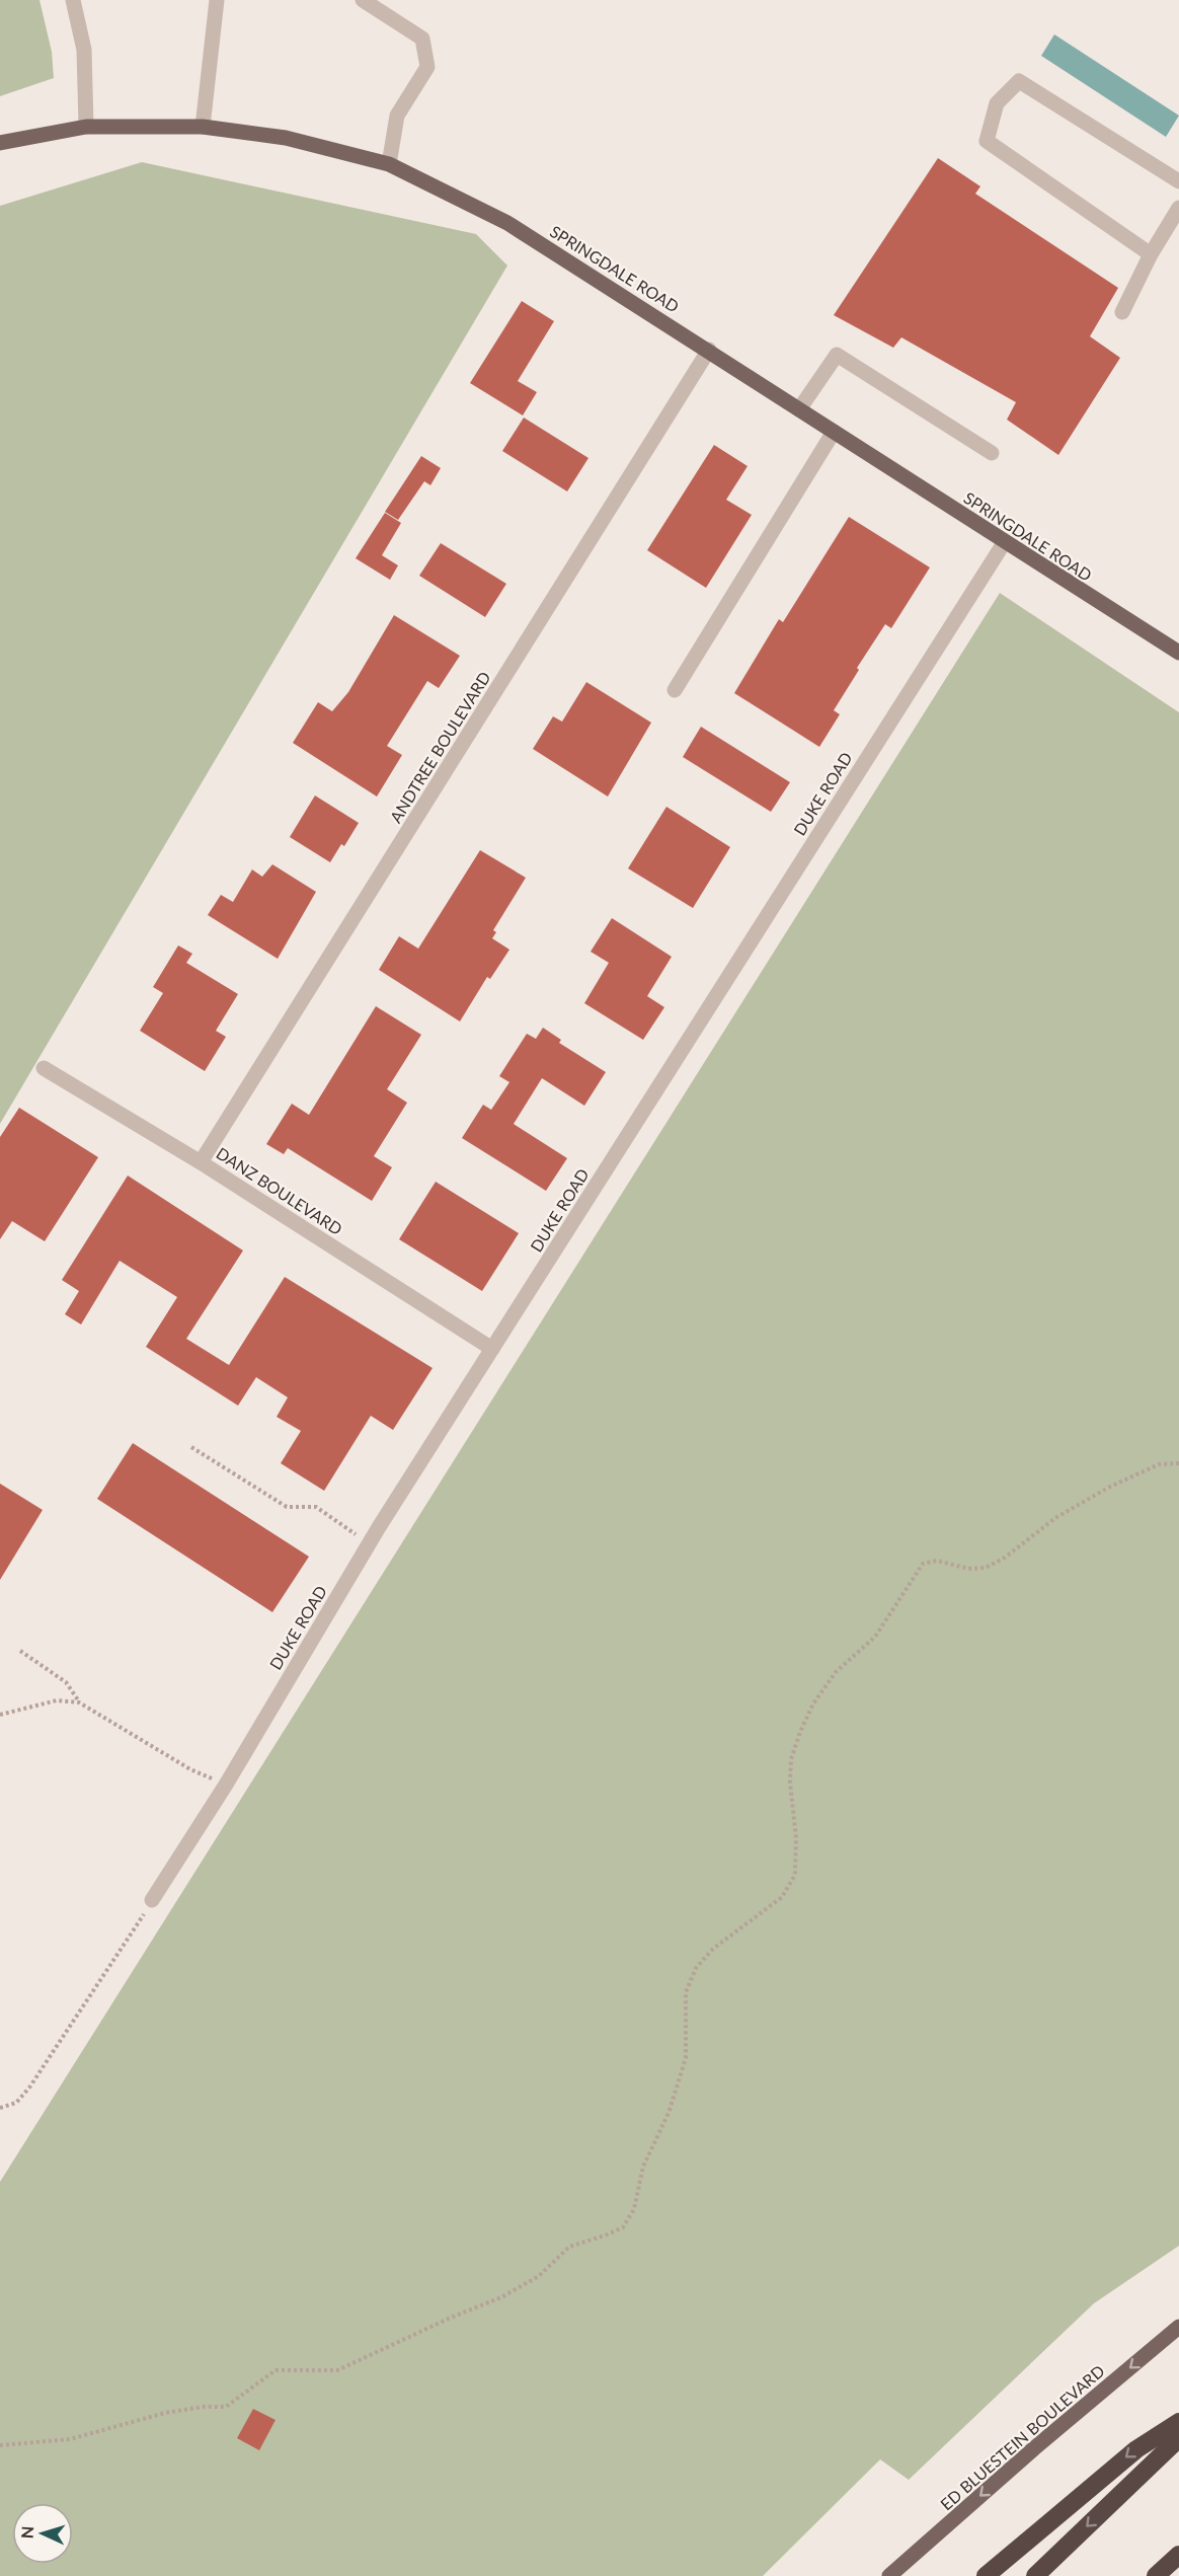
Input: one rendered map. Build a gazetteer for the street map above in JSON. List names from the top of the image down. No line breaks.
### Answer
{"streets":{"main road":["SPRINGDALE ROAD","ED BLUESTEIN BOULEVARD"],"street":["ANDTREE BOULEVARD","DUKE ROAD","DANZ BOULEVARD"]},"crossings":[["SPRINGDALE ROAD","ANDTREE BOULEVARD"],["SPRINGDALE ROAD","DUKE ROAD"],["ANDTREE BOULEVARD","DANZ BOULEVARD"],["DUKE ROAD","DANZ BOULEVARD"]],"one_way":["ED BLUESTEIN BOULEVARD"],"north":"left"}
